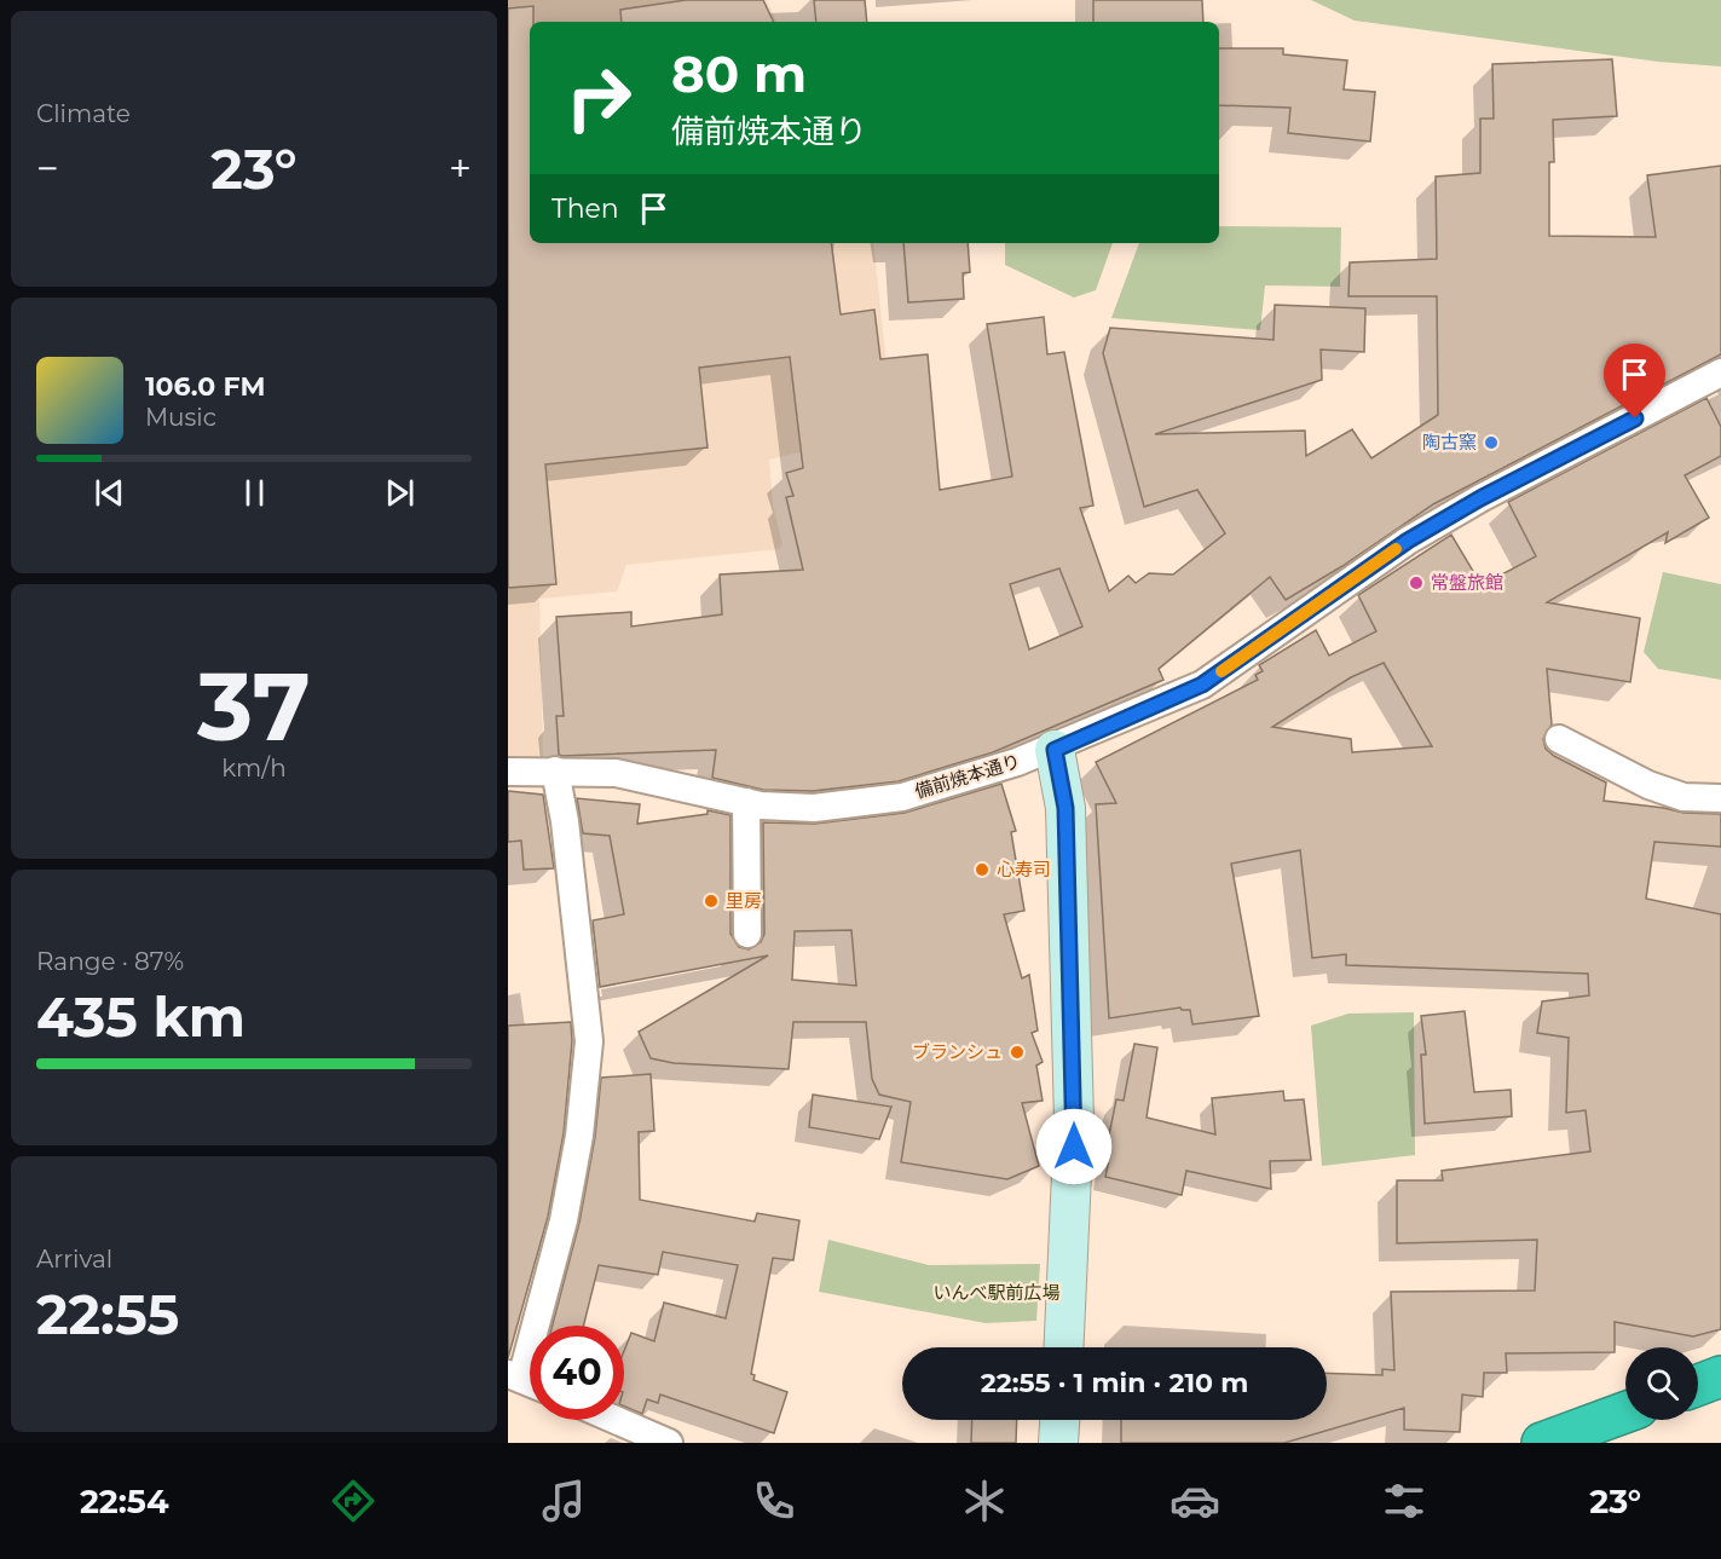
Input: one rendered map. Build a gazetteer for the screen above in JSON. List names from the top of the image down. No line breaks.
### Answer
{"streets":{"street":["備前焼本通り"]},"parks":["いんべ駅前広場"],"places":["陶古窯","常盤旅館","心寿司","里房","ブランシュ"],"page":{"tile":["Climate",["37","km/h"],["Range · 87%","435 km"],["Arrival","22:55"]],"turn":["80 m","備前焼本通り"],"heat":["−","23°","+"],"then":"Then","song":["106.0 FM","Music"],"limit":"40","trip":"22:55 · 1 min · 210 m","tabs":["22:54","23°"]}}
